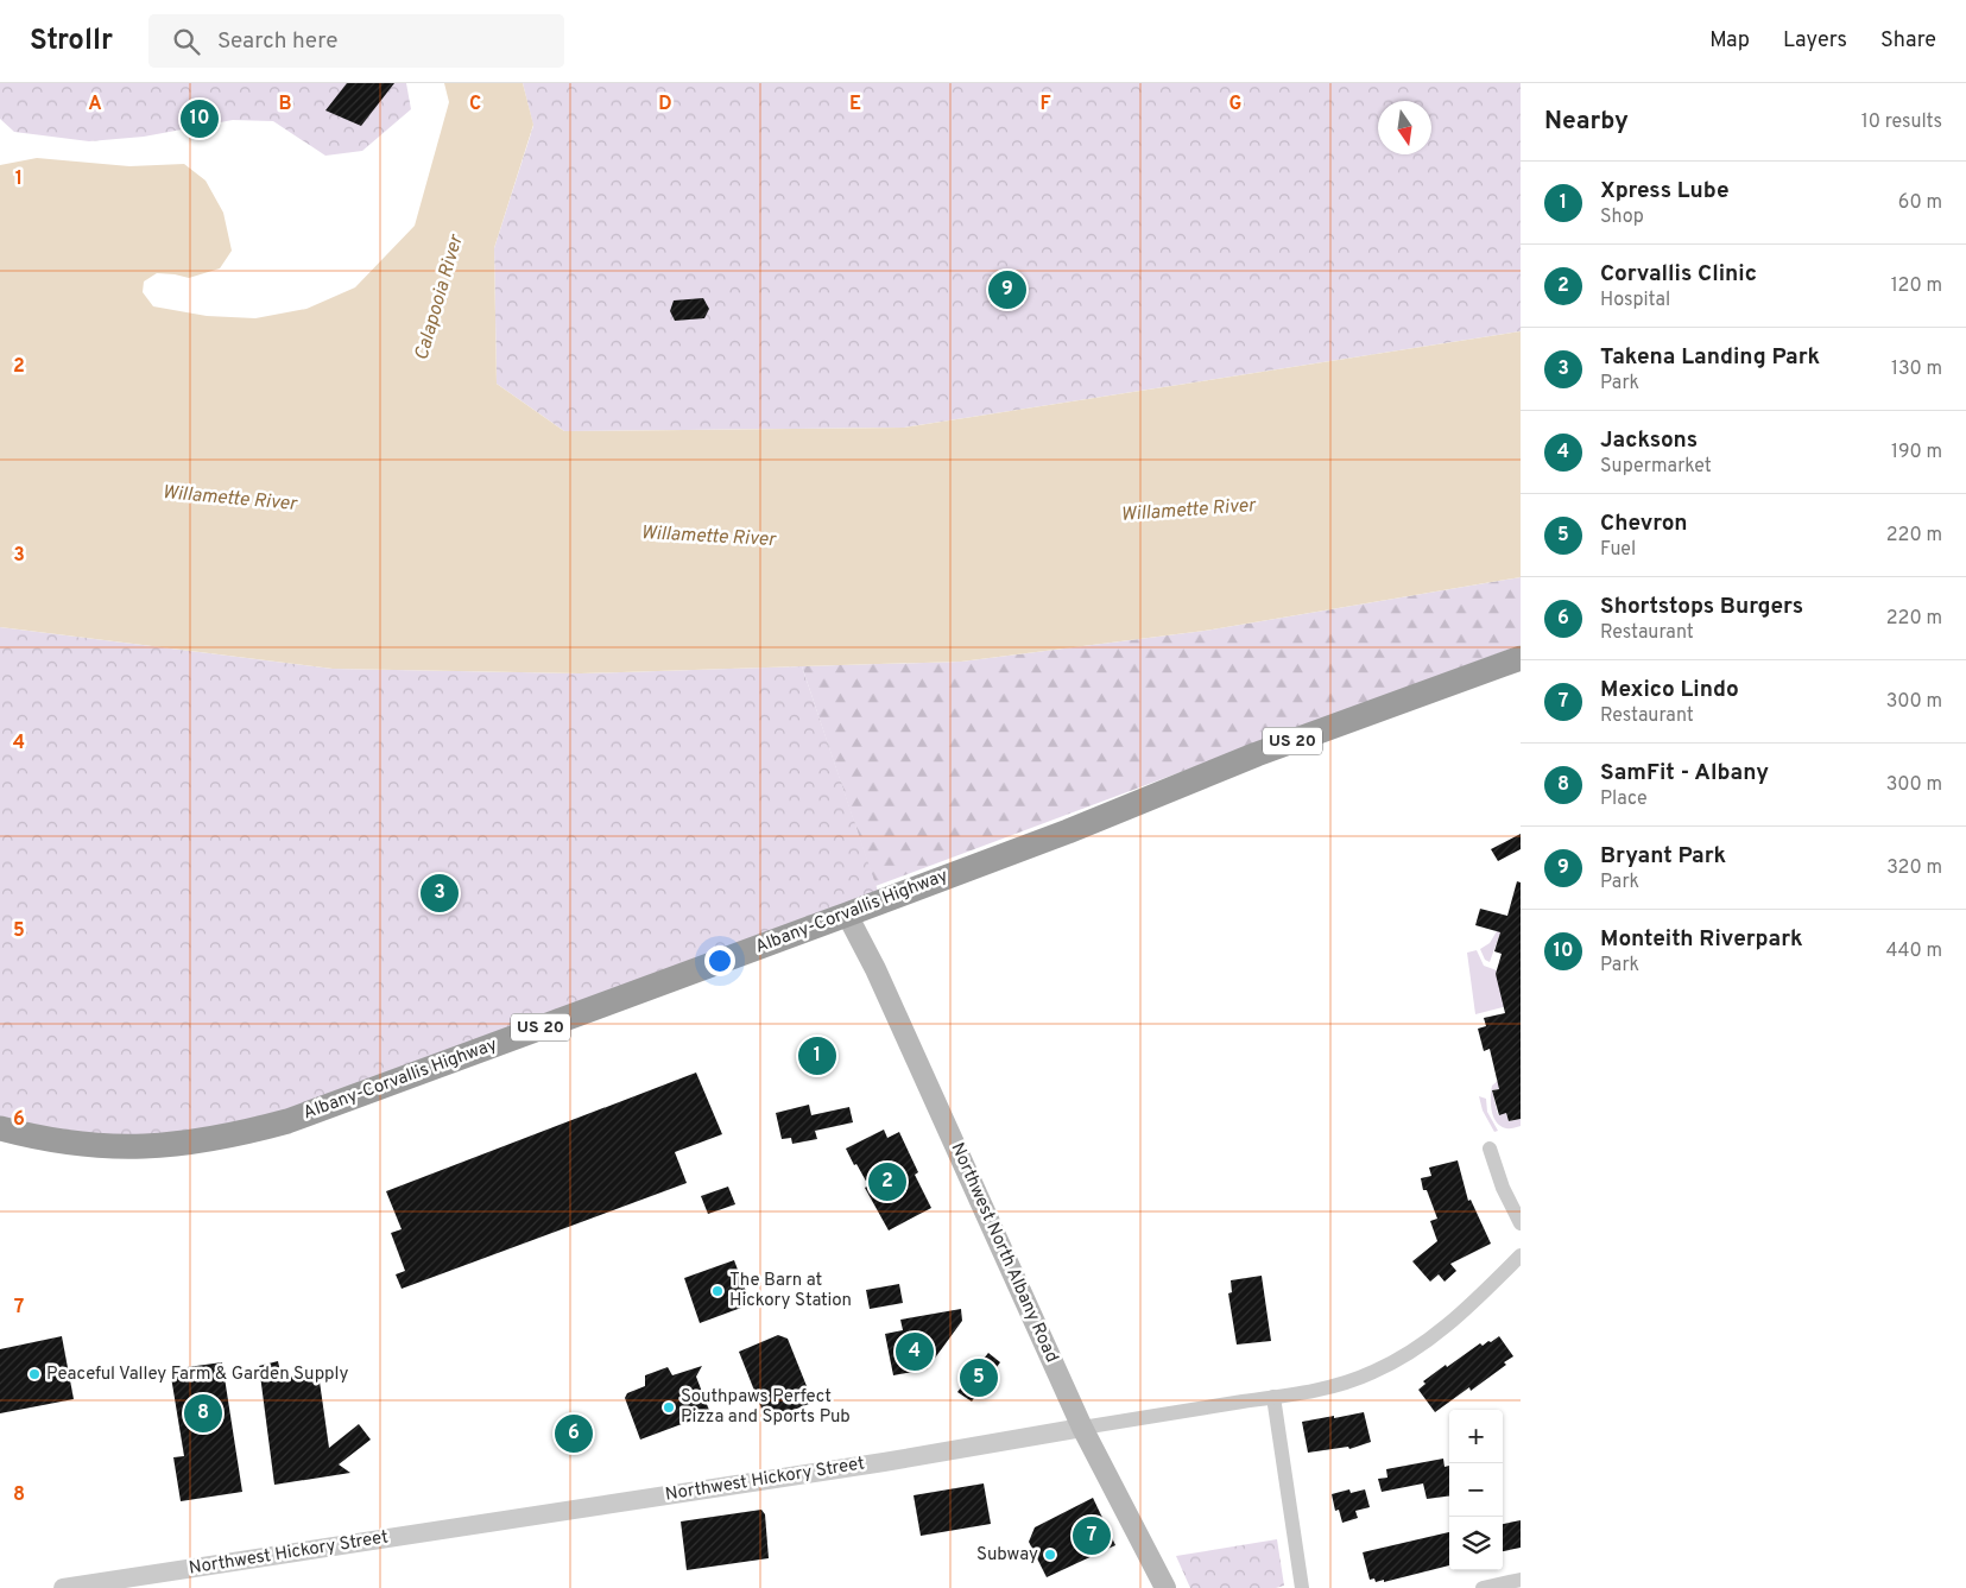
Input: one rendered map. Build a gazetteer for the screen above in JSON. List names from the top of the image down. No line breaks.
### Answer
{"streets":{"highway":["US 20","Albany-Corvallis Highway"],"main road":["Northwest North Albany Road"],"street":["Northwest Hickory Street"]},"crossings":[["Albany-Corvallis Highway","Northwest North Albany Road"],["Northwest North Albany Road","Northwest Hickory Street"]],"water":["Calapooia River","Willamette River"],"places":["The Barn at Hickory Station","Peaceful Valley Farm & Garden Supply","Southpaws Perfect Pizza and Sports Pub","Subway"],"north":"bottom","page":{"header":"Strollr","search":"Search here","nav":["Map","Layers","Share"],"heading":["Nearby","10 results"],"pins":["10","9","3","1","2","4","5","8","6","7"],"list":[{"mark":"1","name":"Xpress Lube","note":"Shop","value":"60 m"},{"mark":"2","name":"Corvallis Clinic","note":"Hospital","value":"120 m"},{"mark":"3","name":"Takena Landing Park","note":"Park","value":"130 m"},{"mark":"4","name":"Jacksons","note":"Supermarket","value":"190 m"},{"mark":"5","name":"Chevron","note":"Fuel","value":"220 m"},{"mark":"6","name":"Shortstops Burgers","note":"Restaurant","value":"220 m"},{"mark":"7","name":"Mexico Lindo","note":"Restaurant","value":"300 m"},{"mark":"8","name":"SamFit - Albany","note":"Place","value":"300 m"},{"mark":"9","name":"Bryant Park","note":"Park","value":"320 m"},{"mark":"10","name":"Monteith Riverpark","note":"Park","value":"440 m"}],"map_buttons":["+","−"]},"grid":{"columns":["A","B","C","D","E","F","G"],"rows":["1","2","3","4","5","6","7","8"]}}
